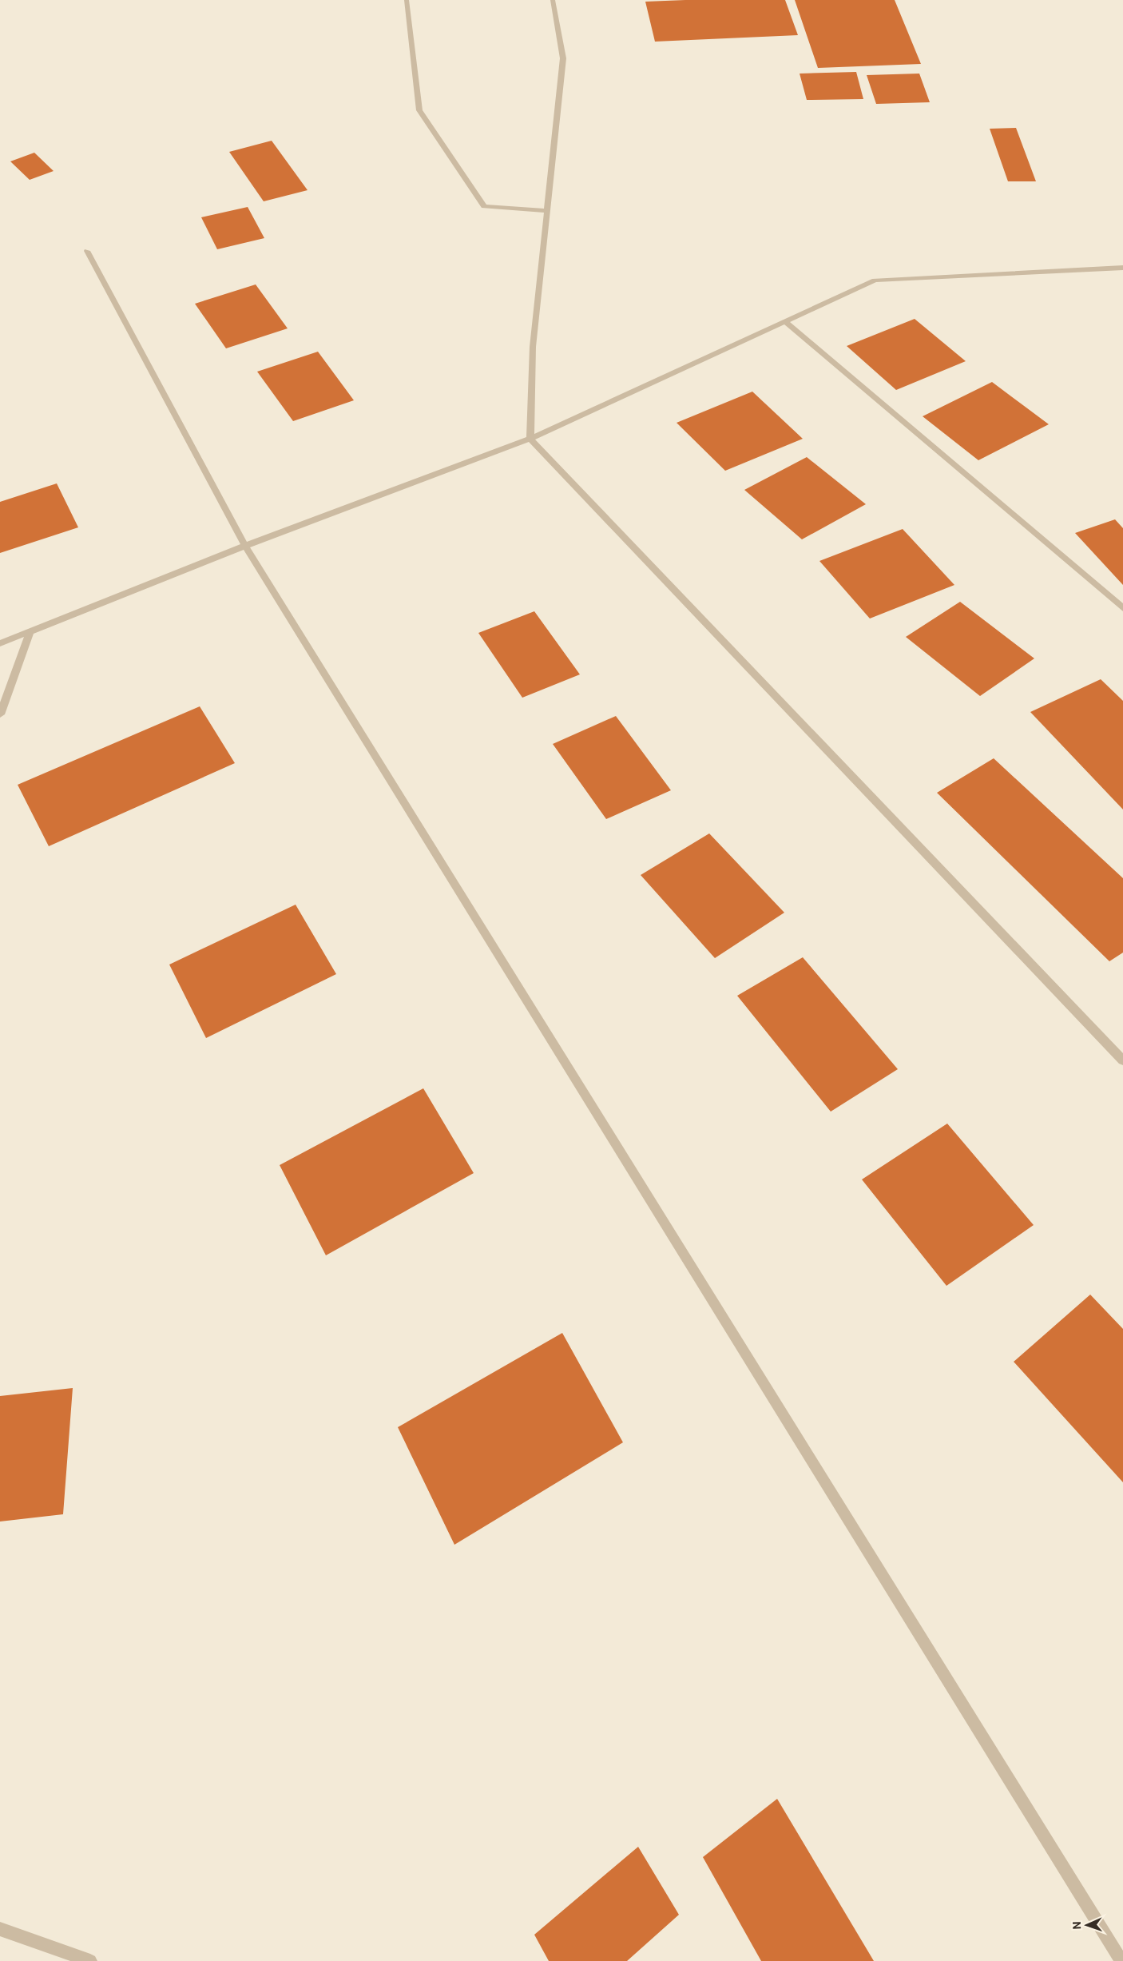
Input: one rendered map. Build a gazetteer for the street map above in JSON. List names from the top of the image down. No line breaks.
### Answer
{"north":"left"}
